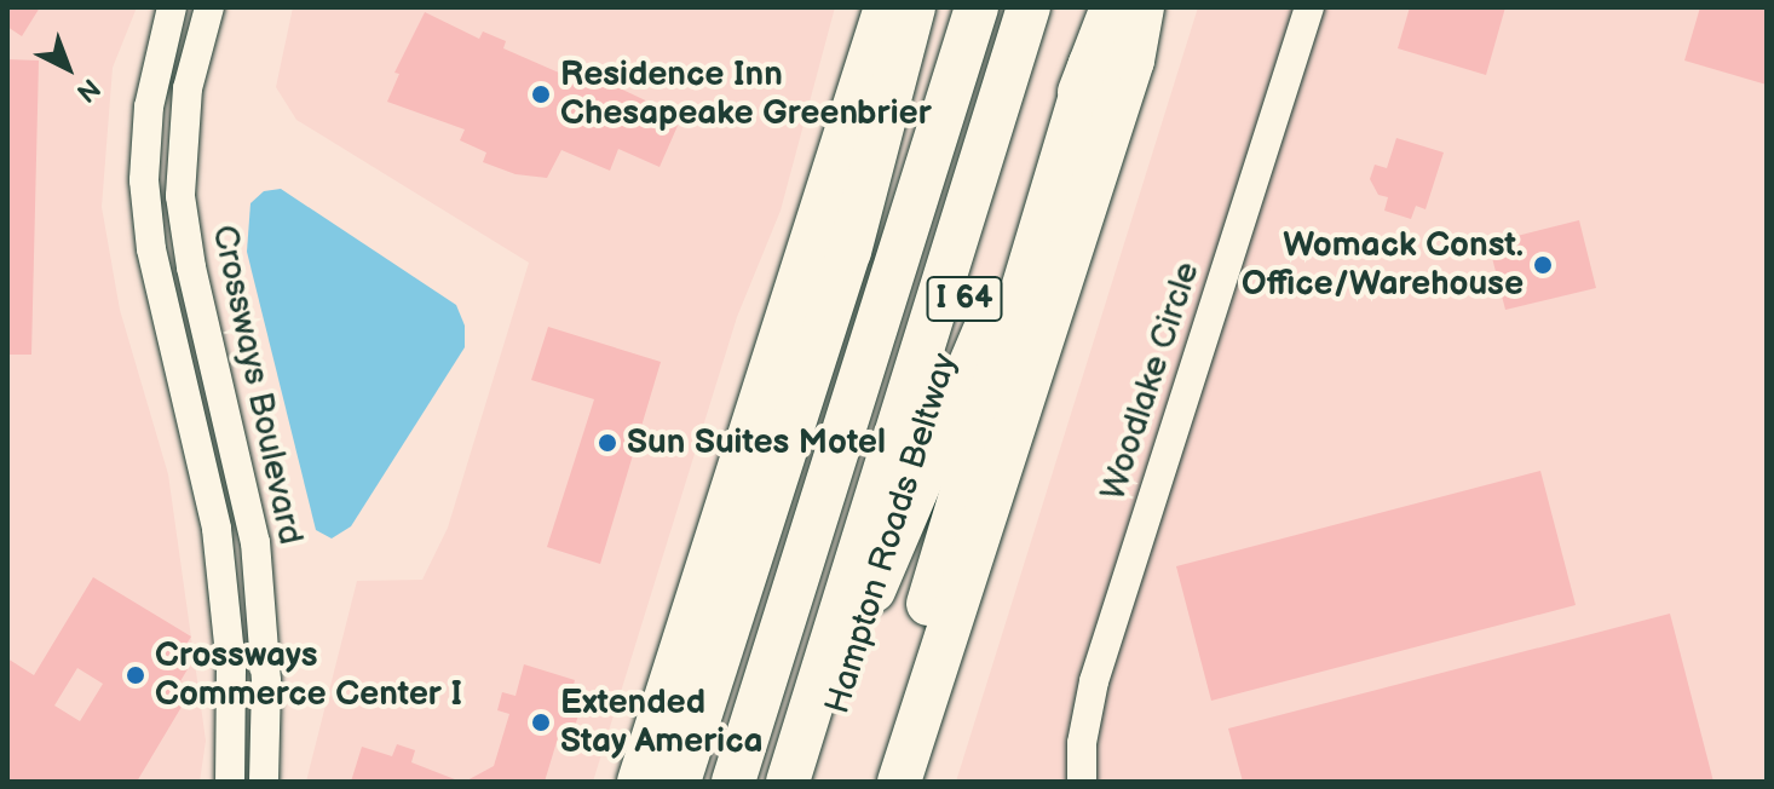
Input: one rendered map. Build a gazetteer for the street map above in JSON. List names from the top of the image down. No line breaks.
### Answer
{"streets":{"highway":["I 64","Hampton Roads Beltway"],"street":["Woodlake Circle","Crossways Boulevard"]},"places":["Residence Inn Chesapeake Greenbrier","Womack Const. Office/Warehouse","Sun Suites Motel","Crossways Commerce Center I","Extended Stay America"],"north":"bottom right"}
